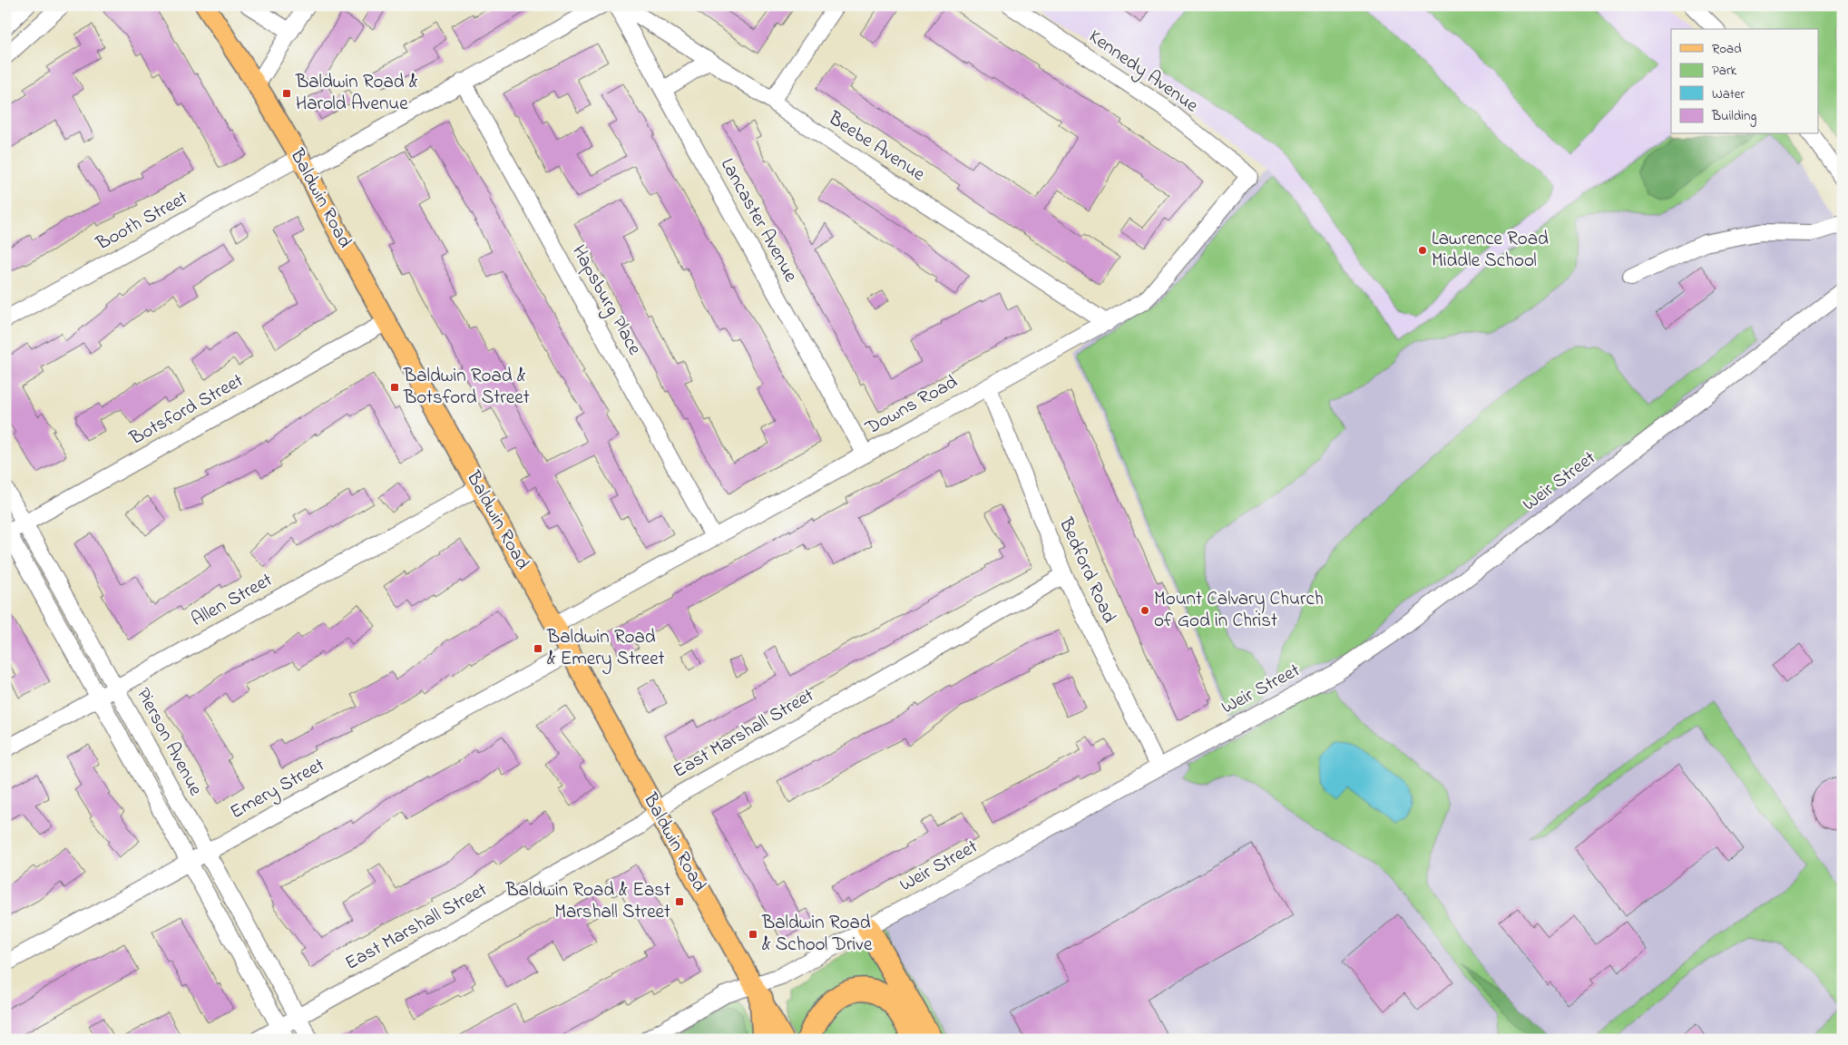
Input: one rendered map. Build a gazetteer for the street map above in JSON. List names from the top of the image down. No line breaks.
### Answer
{"streets":{"main road":["Baldwin Road"],"street":["Kennedy Avenue","Beebe Avenue","Lancaster Avenue","Booth Street","Hapsburg Place","Downs Road","Botsford Street","Weir Street","Bedford Road","Allen Street","East Marshall Street","Pierson Avenue","Emery Street"]},"crossings":[["Kennedy Avenue","Downs Road"],["Beebe Avenue","Downs Road"],["Baldwin Road","Booth Street"],["Baldwin Road","Downs Road"],["Baldwin Road","Botsford Street"],["Baldwin Road","Weir Street"],["Baldwin Road","Allen Street"],["Baldwin Road","East Marshall Street"],["Baldwin Road","Emery Street"],["Lancaster Avenue","Downs Road"],["Booth Street","Hapsburg Place"],["Hapsburg Place","Downs Road"],["Downs Road","Bedford Road"],["Botsford Street","Pierson Avenue"],["Weir Street","Bedford Road"],["Bedford Road","East Marshall Street"],["Allen Street","Pierson Avenue"],["East Marshall Street","Pierson Avenue"],["Pierson Avenue","Emery Street"]],"places":{"transit":["Baldwin Road & Harold Avenue","Baldwin Road & Botsford Street","Baldwin Road & Emery Street","Baldwin Road & East Marshall Street","Baldwin Road & School Drive"],"other":["Lawrence Road Middle School","Mount Calvary Church of God in Christ"]},"legend":["Road","Park","Water","Building"]}
